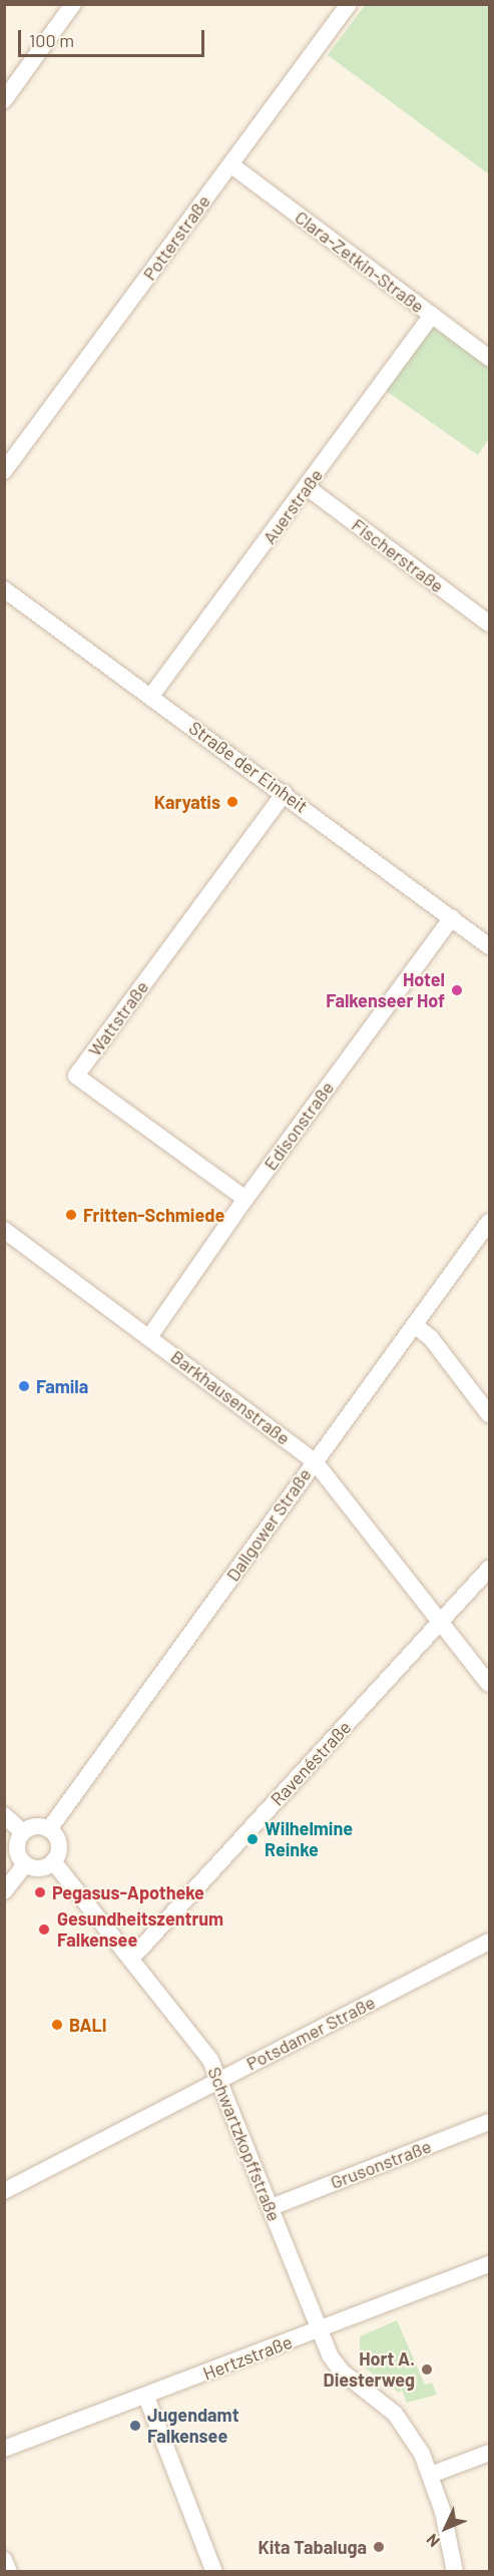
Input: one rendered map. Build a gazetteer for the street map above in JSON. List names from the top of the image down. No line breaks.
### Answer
{"streets":{"street":["Potterstraße","Clara-Zetkin-Straße","Auerstraße","Fischerstraße","Straße der Einheit","Wattstraße","Edisonstraße","Barkhausenstraße","Dallgower Straße","Ravenéstraße","Potsdamer Straße","Schwartzkopffstraße","Grusonstraße","Hertzstraße"]},"crossings":[["Potterstraße","Clara-Zetkin-Straße"],["Clara-Zetkin-Straße","Auerstraße"],["Auerstraße","Fischerstraße"],["Auerstraße","Straße der Einheit"],["Straße der Einheit","Wattstraße"],["Straße der Einheit","Edisonstraße"],["Wattstraße","Edisonstraße"],["Edisonstraße","Barkhausenstraße"],["Barkhausenstraße","Dallgower Straße"],["Barkhausenstraße","Ravenéstraße"],["Dallgower Straße","Schwartzkopffstraße"],["Ravenéstraße","Schwartzkopffstraße"],["Potsdamer Straße","Schwartzkopffstraße"],["Schwartzkopffstraße","Grusonstraße"],["Schwartzkopffstraße","Hertzstraße"]],"places":["Karyatis","Hotel Falkenseer Hof","Fritten-Schmiede","Famila","Wilhelmine Reinke","Pegasus-Apotheke","Gesundheitszentrum Falkensee","BALI","Hort A. Diesterweg","Jugendamt Falkensee","Kita Tabaluga"],"scale_bar":"100 m","north":"bottom left"}
